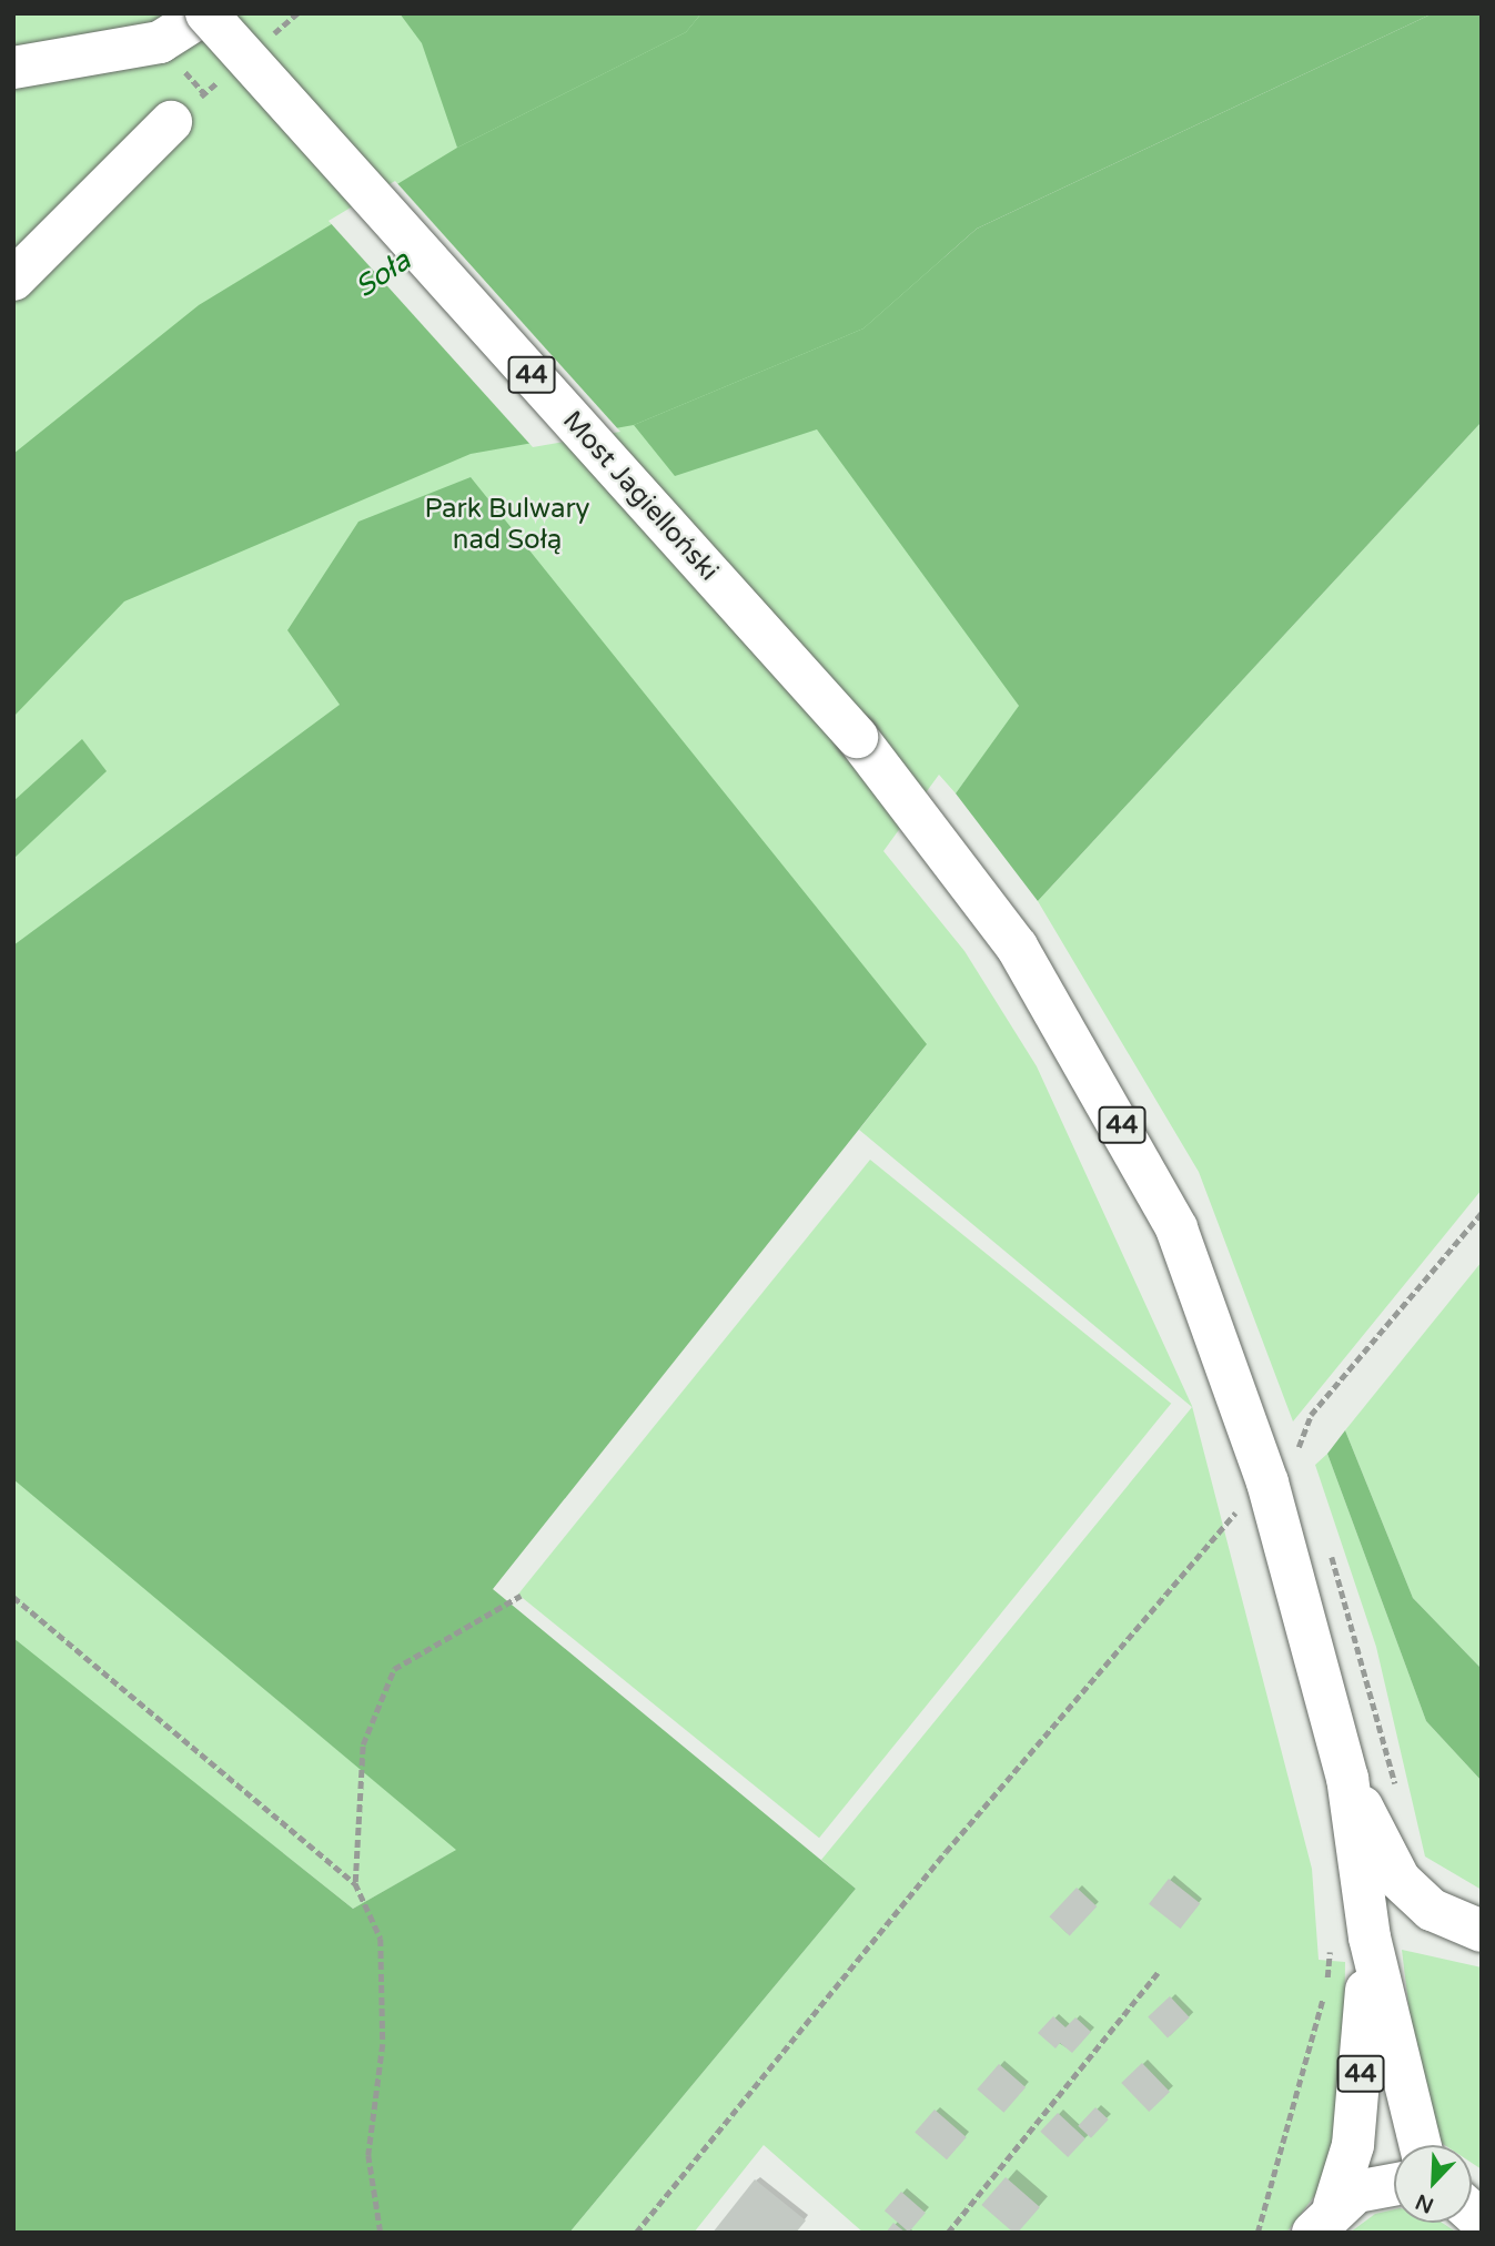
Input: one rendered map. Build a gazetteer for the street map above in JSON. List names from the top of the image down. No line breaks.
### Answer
{"streets":{"main road":["44","Most Jagielloński"]},"crossings":[["44","Most Jagielloński"]],"water":["Soła"],"parks":["Park Bulwary nad Sołą"],"north":"bottom left"}
